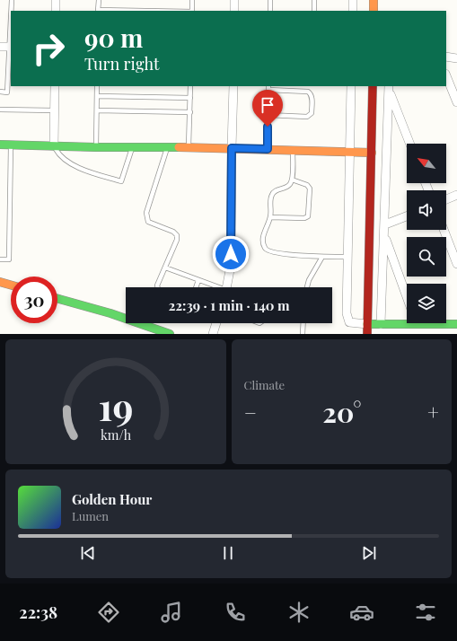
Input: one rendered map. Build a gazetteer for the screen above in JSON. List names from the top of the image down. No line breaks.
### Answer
{"north":"top left","page":{"turn":["90 m","Turn right"],"limit":"30","trip":"22:39 · 1 min · 140 m","tile":"Climate","heat":["−","20°","+"],"song":["Golden Hour","Lumen"],"tabs":"22:38","gauge":["19","km/h"]}}
